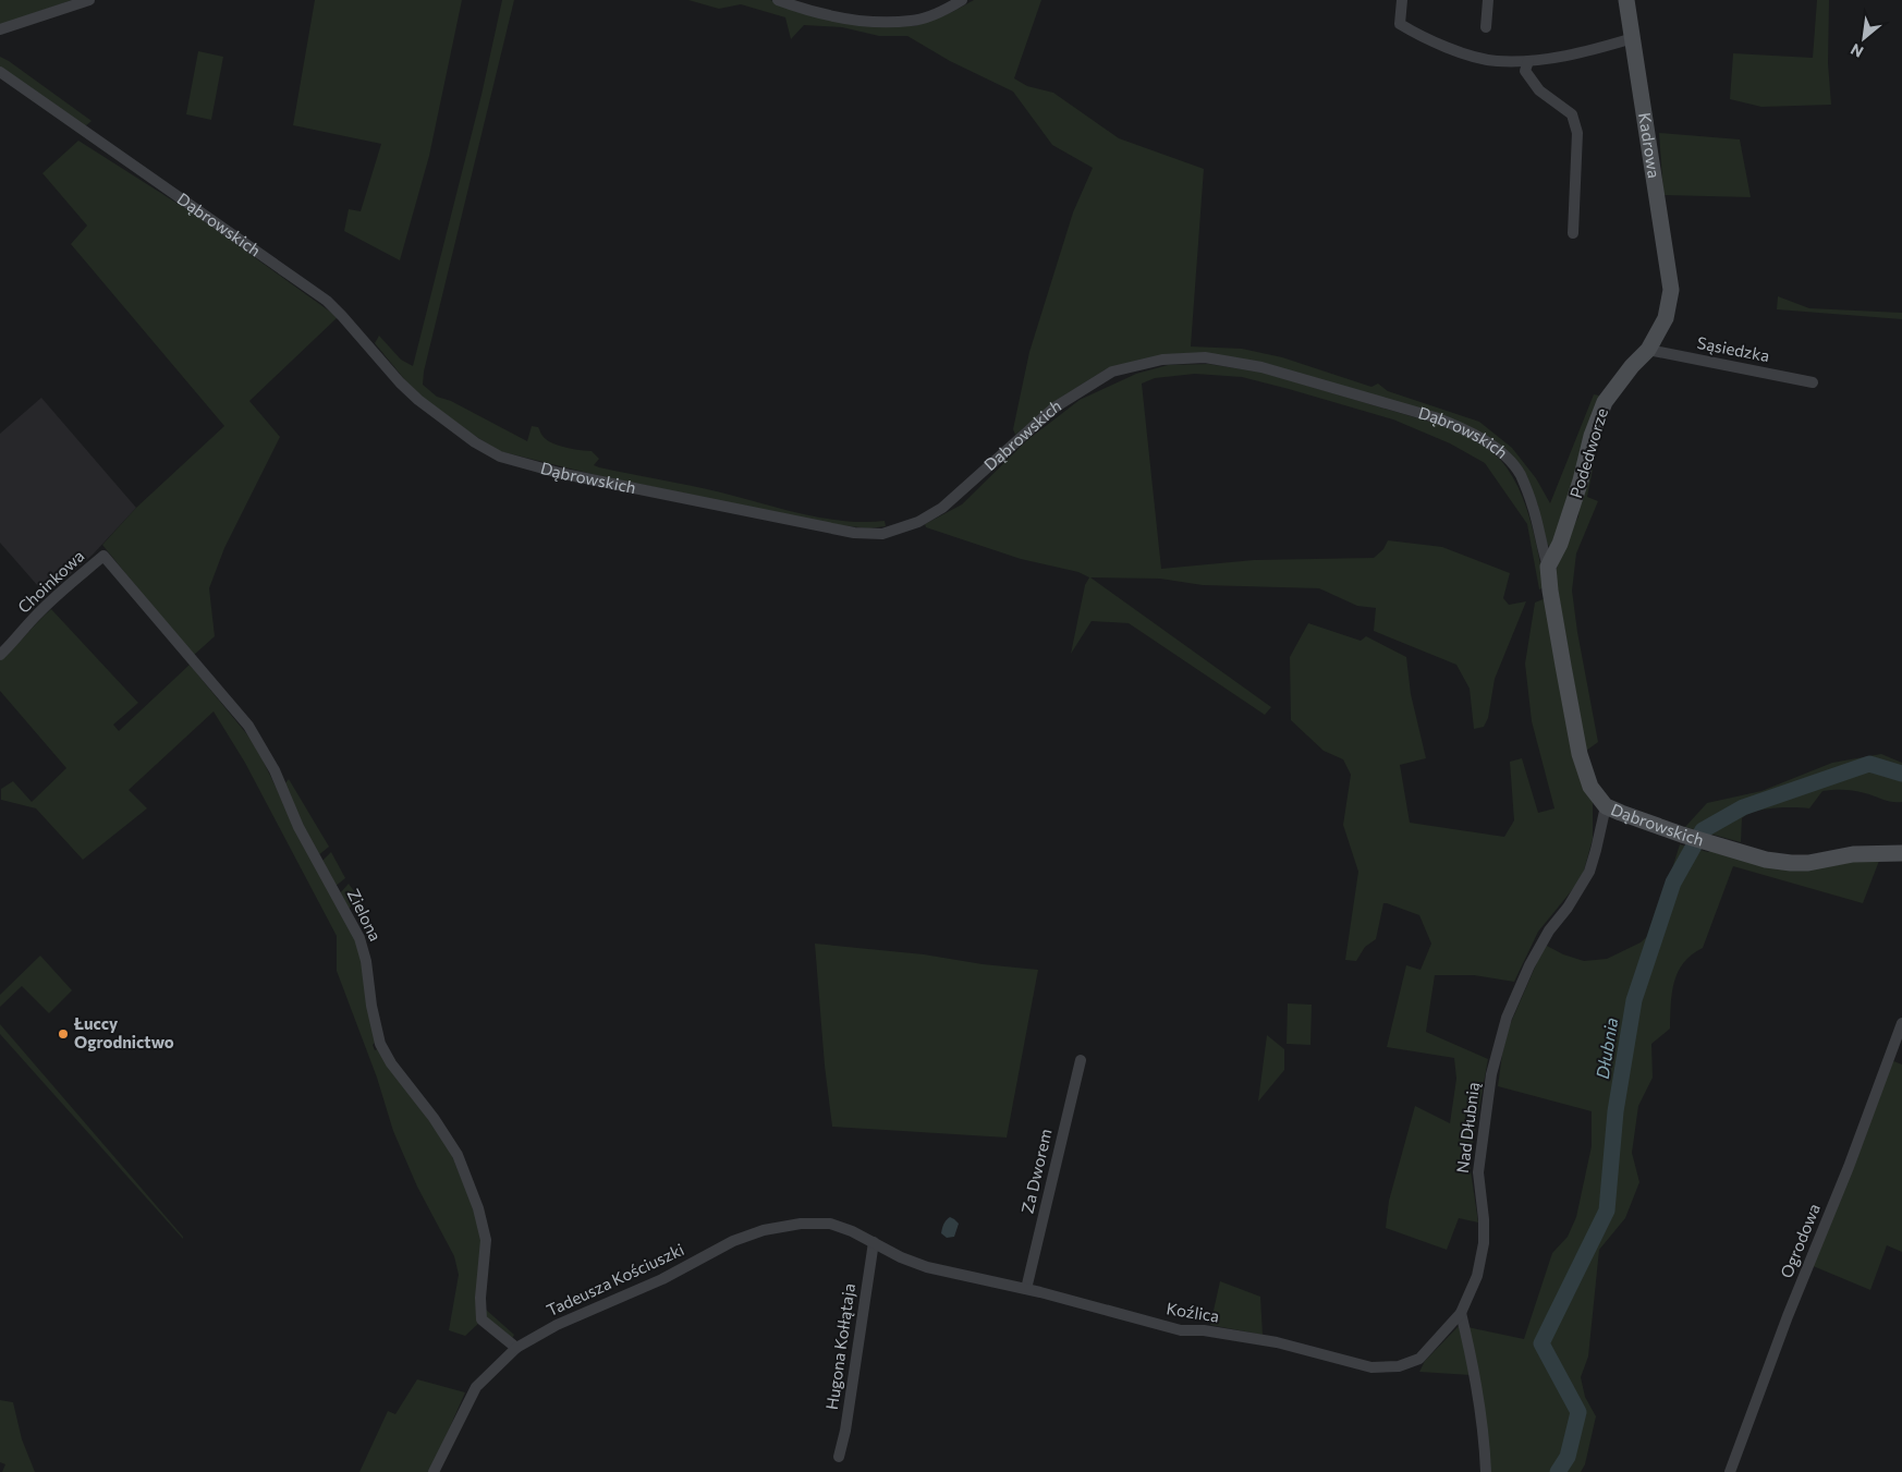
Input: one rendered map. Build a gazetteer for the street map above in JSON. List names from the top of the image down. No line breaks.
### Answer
{"streets":{"street":["Kadrowa","Dąbrowskich","Sąsiedzka","Podedworze","Choinkowa","Zielona","Nad Dłubnią","Za Dworem","Ogrodowa","Tadeusza Kościuszki","Koźlica","Hugona Kołłątaja"]},"crossings":[["Kadrowa","Podedworze"],["Dąbrowskich","Podedworze"],["Dąbrowskich","Nad Dłubnią"],["Sąsiedzka","Podedworze"],["Choinkowa","Zielona"],["Zielona","Tadeusza Kościuszki"],["Nad Dłubnią","Koźlica"],["Za Dworem","Koźlica"],["Tadeusza Kościuszki","Koźlica"],["Tadeusza Kościuszki","Hugona Kołłątaja"],["Koźlica","Hugona Kołłątaja"]],"water":["Dłubnia"],"places":["Łuccy Ogrodnictwo"],"north":"bottom left"}
